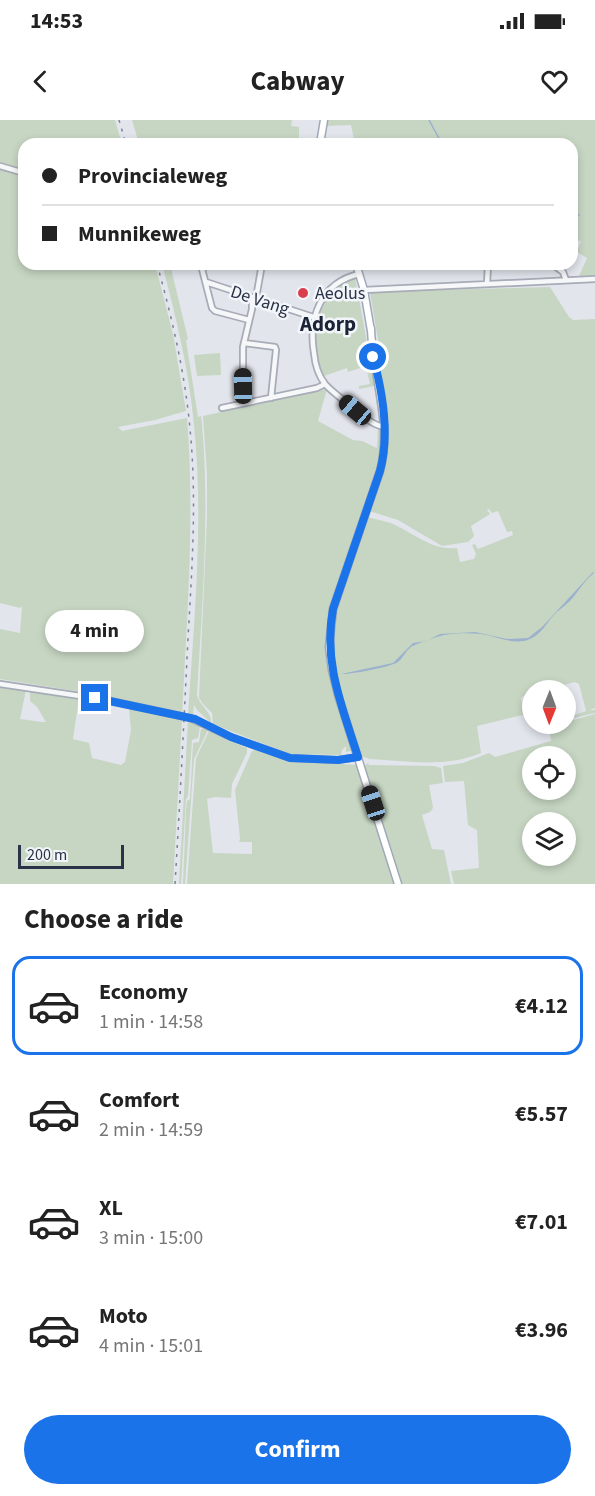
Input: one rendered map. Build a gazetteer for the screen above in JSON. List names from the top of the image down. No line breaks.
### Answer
{"streets":{"street":["De Vang"]},"districts":["Adorp"],"places":["Aeolus"],"scale_bar":"200 m","north":"bottom","page":{"status":"14:53","header":"Cabway","banner":["Provincialeweg","Munnikeweg"],"bubble":"4 min","scale":"200 m","heading":"Choose a ride","list":[{"name":"Economy","note":"1 min · 14:58","value":"€4.12"},{"name":"Comfort","note":"2 min · 14:59","value":"€5.57"},{"name":"XL","note":"3 min · 15:00","value":"€7.01"},{"name":"Moto","note":"4 min · 15:01","value":"€3.96"}],"buttons":"Confirm"}}
